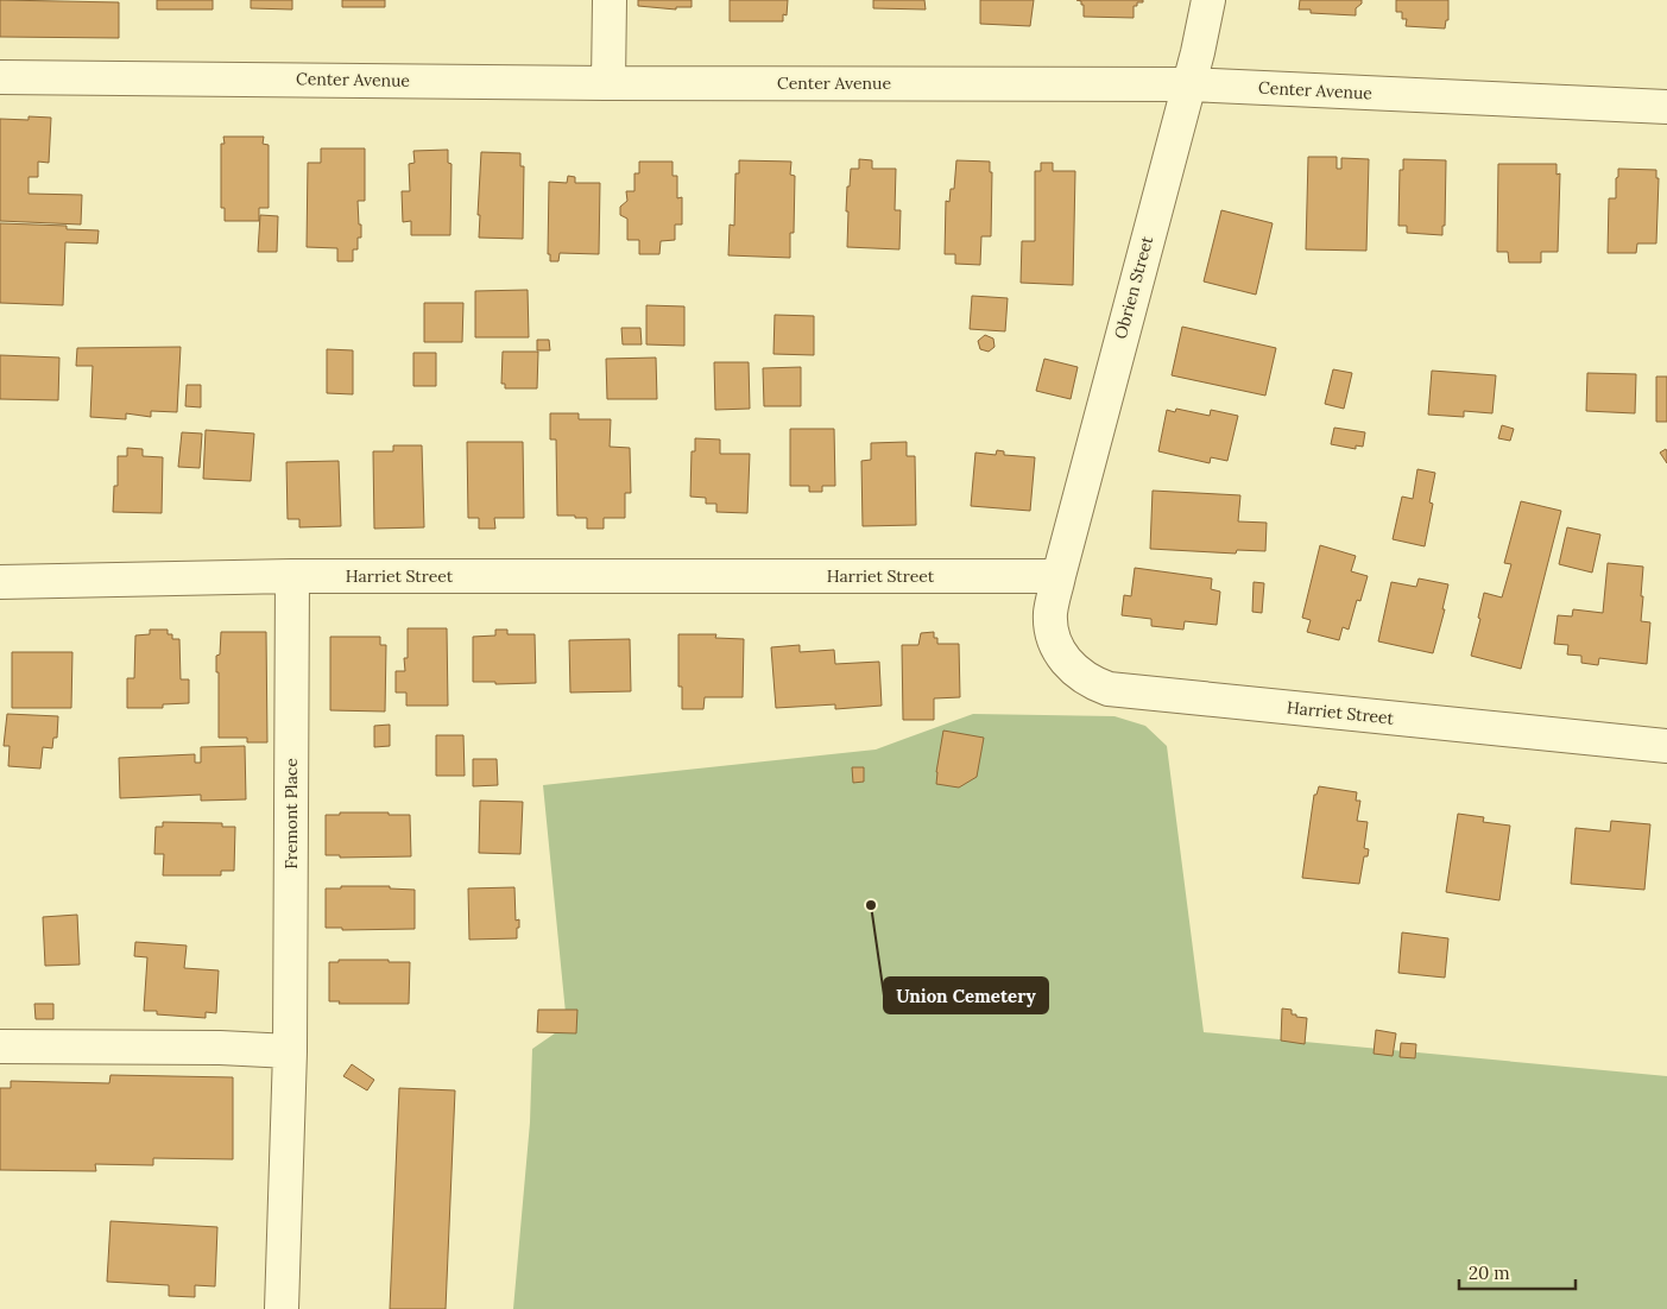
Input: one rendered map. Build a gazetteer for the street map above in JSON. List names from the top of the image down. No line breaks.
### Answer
{"streets":{"street":["Center Avenue","Obrien Street","Harriet Street","Fremont Place"]},"crossings":[["Center Avenue","Obrien Street"],["Obrien Street","Harriet Street"],["Harriet Street","Fremont Place"]],"places":["Union Cemetery"],"scale_bar":"20 m"}
